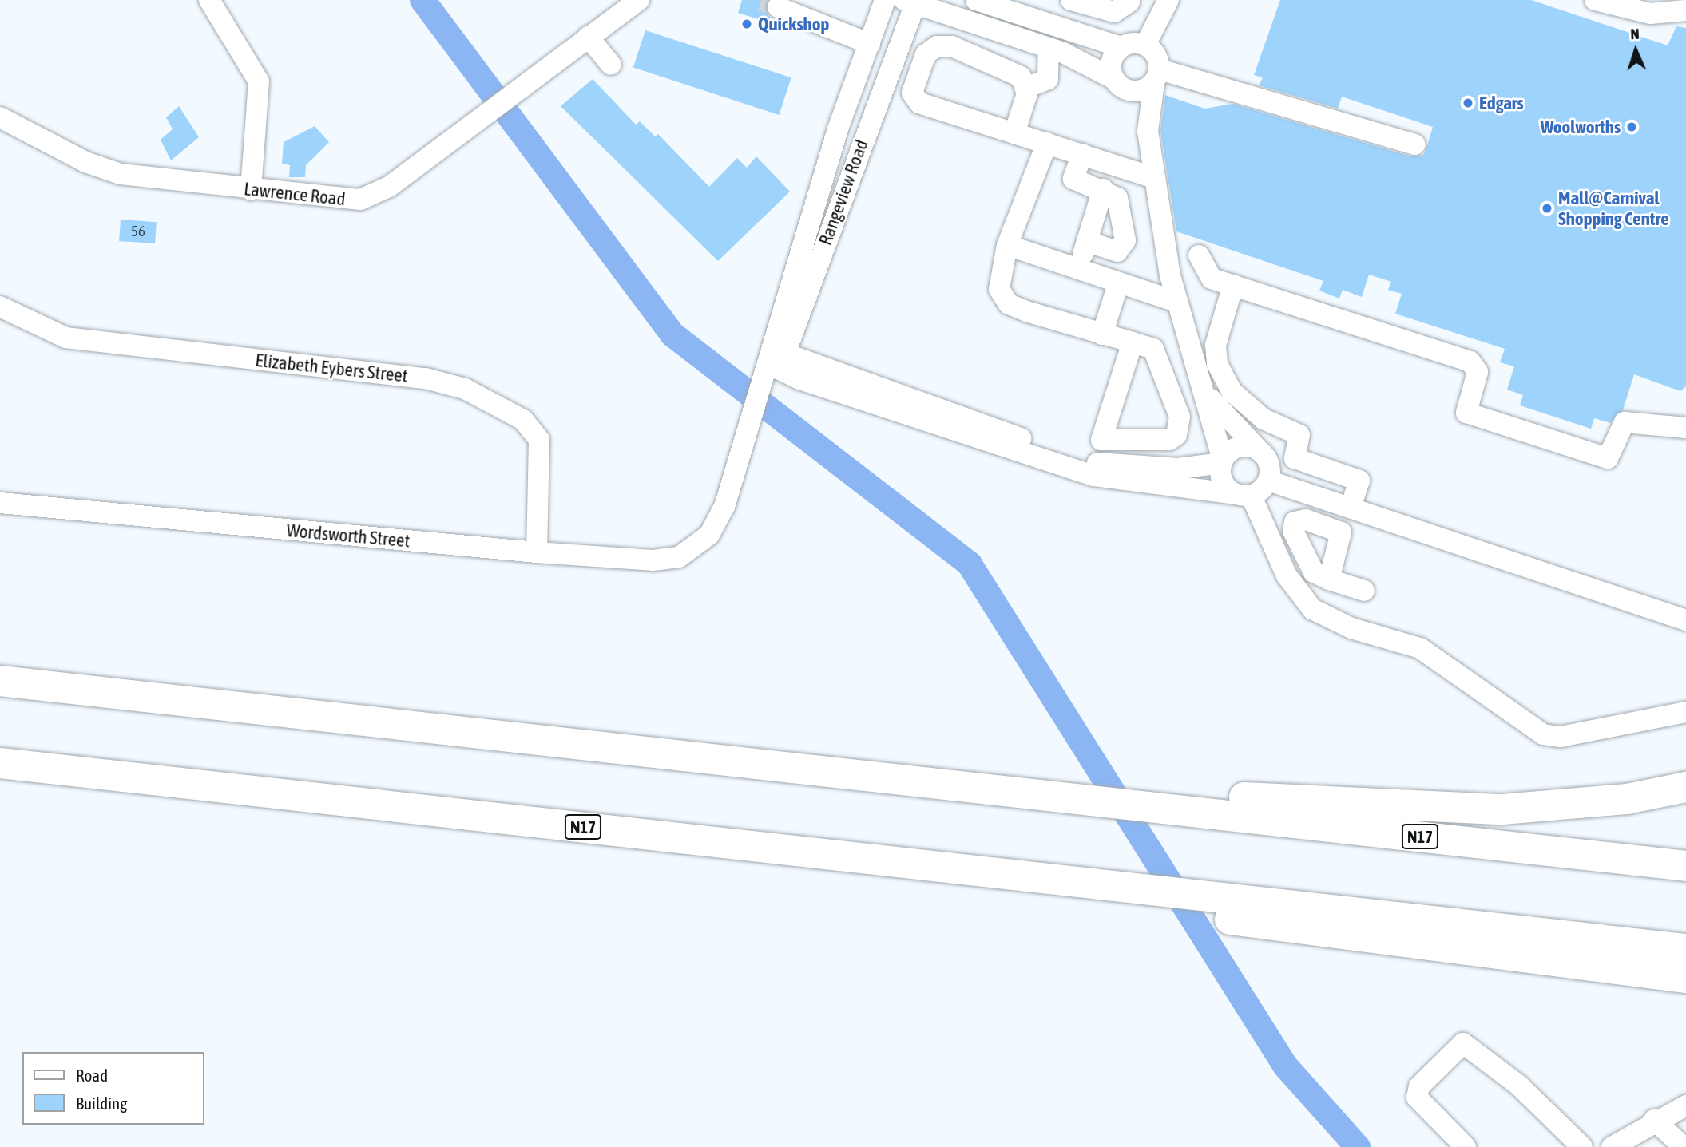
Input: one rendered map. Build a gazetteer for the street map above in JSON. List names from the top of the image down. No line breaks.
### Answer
{"streets":{"highway":["N17"],"street":["Rangeview Road","Lawrence Road","Elizabeth Eybers Street","Wordsworth Street"]},"crossings":[["Rangeview Road","Wordsworth Street"],["Elizabeth Eybers Street","Wordsworth Street"]],"places":["Quickshop","Edgars","Woolworths","Mall@Carnival Shopping Centre"],"house_numbers":["56"],"legend":["Road","Building"],"north":"top"}
